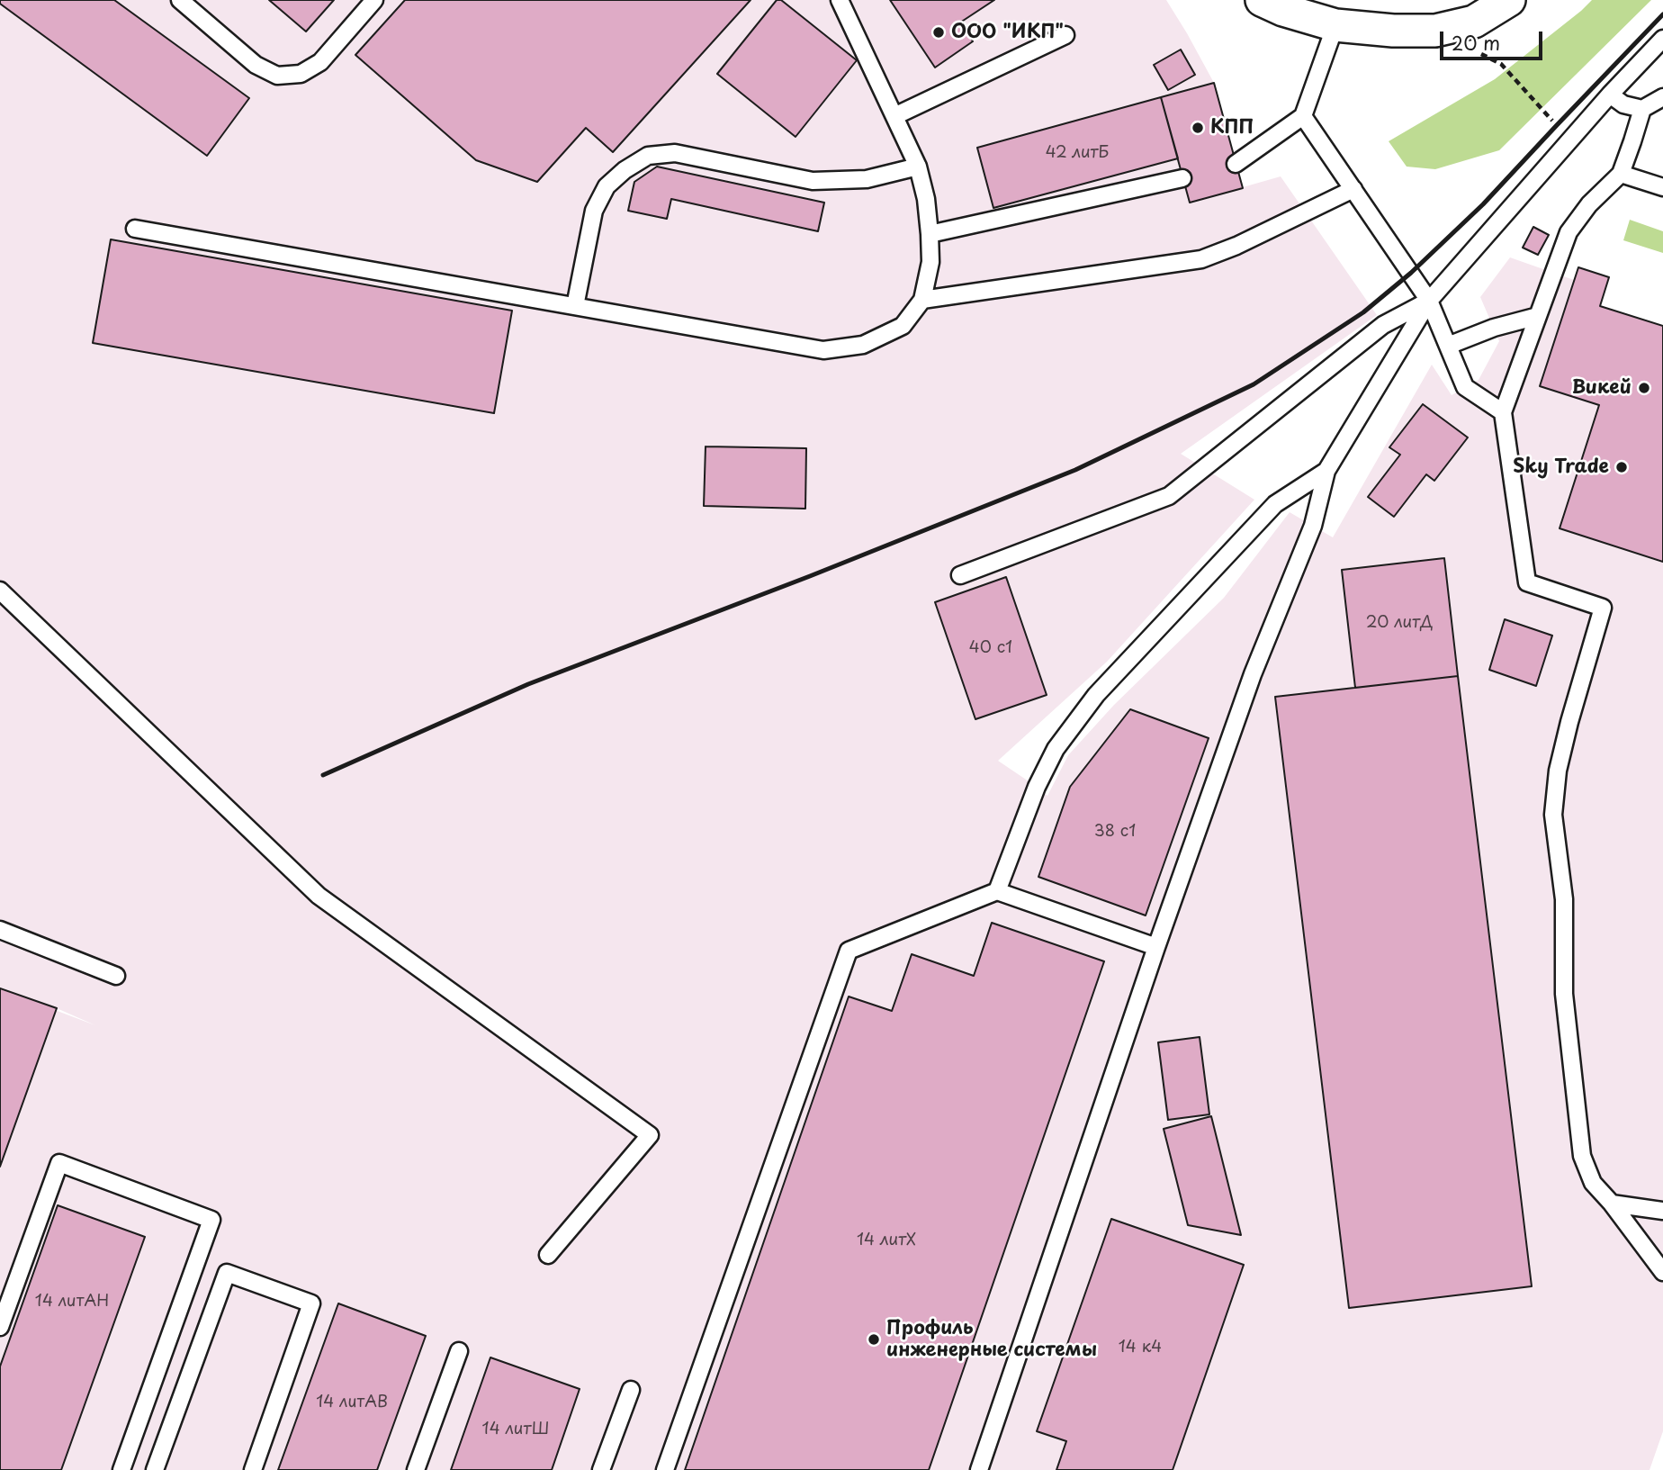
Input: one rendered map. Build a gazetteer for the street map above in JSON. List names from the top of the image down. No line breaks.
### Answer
{"places":["ООО \"ИКП\"","КПП","Викей","Sky Trade","Профиль инженерные системы"],"house_numbers":["42 литБ","20 литД","40 с1","38 с1","14 литХ","14 литАН","14 к4","14 литАВ","14 литШ"],"scale_bar":"20 m"}
